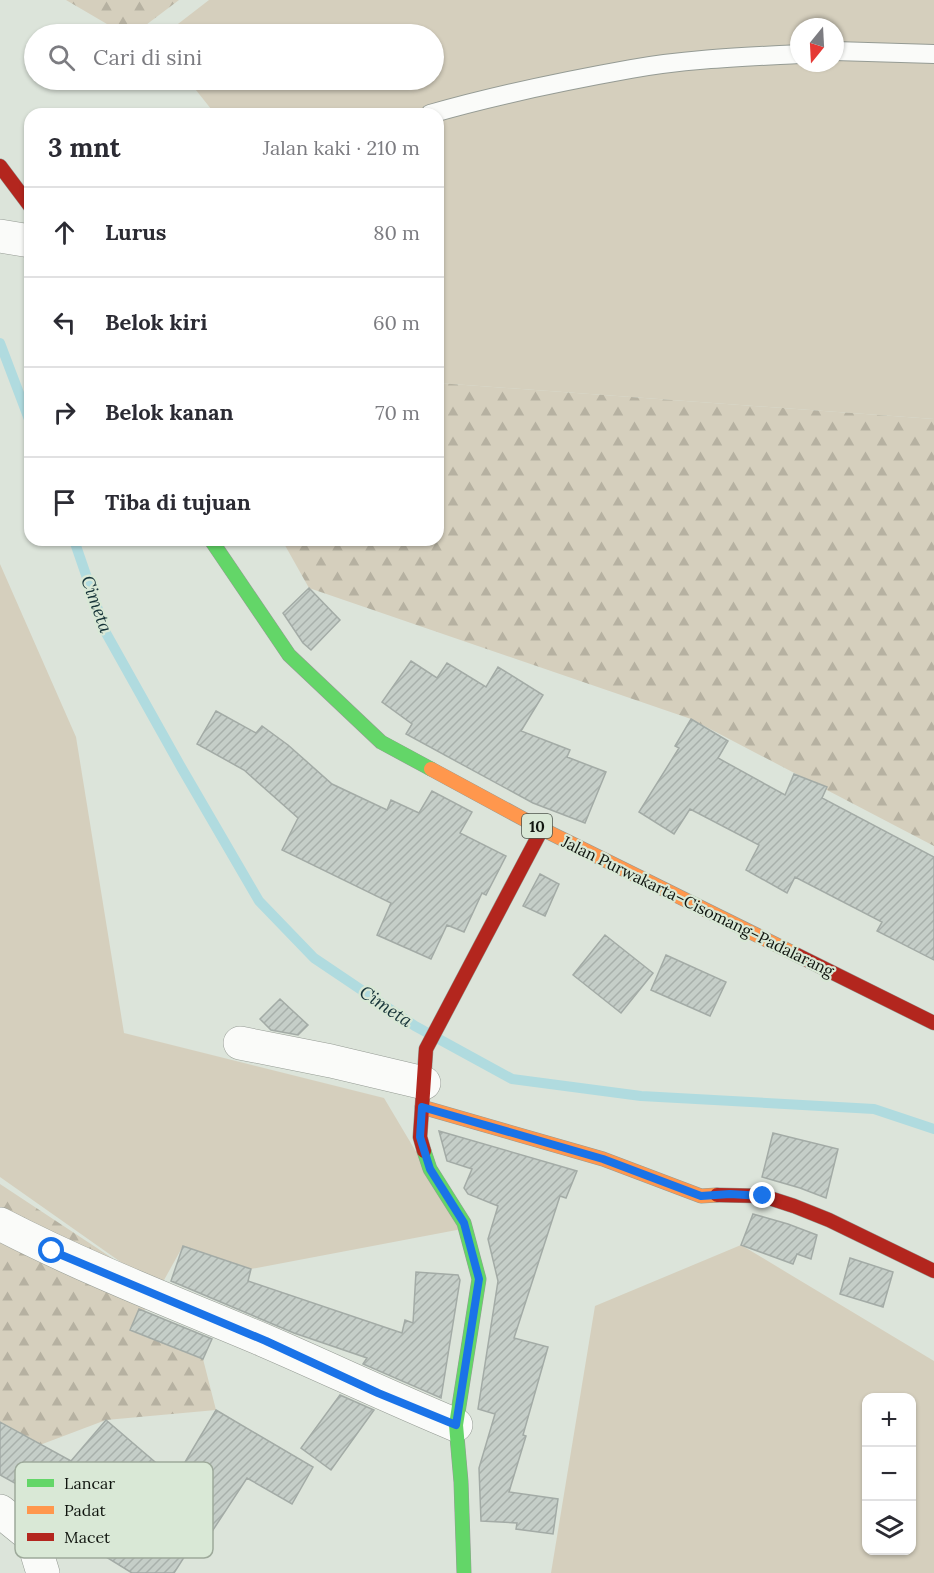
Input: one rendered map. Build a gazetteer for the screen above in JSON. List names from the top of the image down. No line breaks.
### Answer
{"streets":{"main road":["10","Jalan Purwakarta–Cisomang–Padalarang"]},"water":["Cimeta"],"legend":["Lancar","Padat","Macet"],"north":"bottom","page":{"search":"Cari di sini","heading":["3 mnt","Jalan kaki · 210 m"],"list":[["Lurus","80 m"],["Belok kiri","60 m"],["Belok kanan","70 m"],"Tiba di tujuan"],"map_buttons":["+","−"]}}
